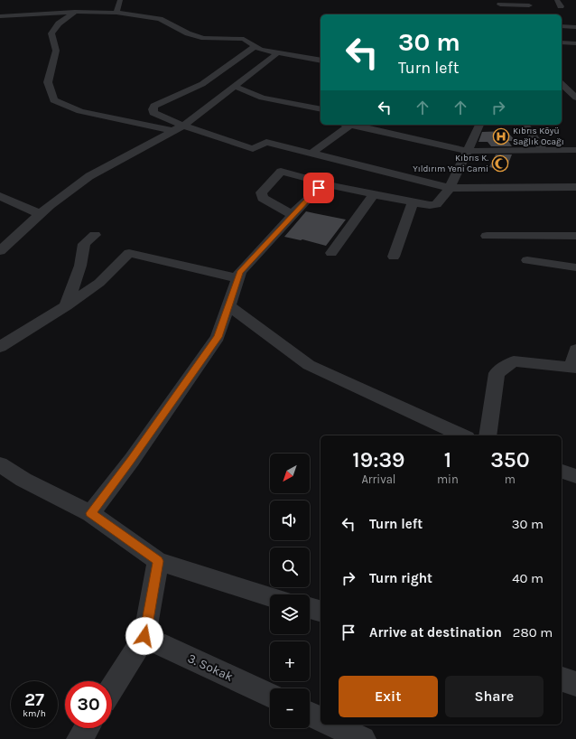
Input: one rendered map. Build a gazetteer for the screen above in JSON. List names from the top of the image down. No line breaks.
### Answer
{"streets":{"street":["3. Sokak"]},"places":{"hospital":["Kıbrıs Köyü Sağlık Ocağı"],"mosque":["Kıbrıs K. Yıldırım Yeni Cami"]},"north":"bottom left","page":{"turn":["30 m","Turn left"],"eta":["19:39","Arrival","1","min","350","m"],"map_buttons":["+","−"],"list":[{"name":"Turn left","value":"30 m"},{"name":"Turn right","value":"40 m"},{"name":"Arrive at destination","value":"280 m"}],"buttons":["Exit","Share"],"speed":"27 km/h","limit":"30"}}
